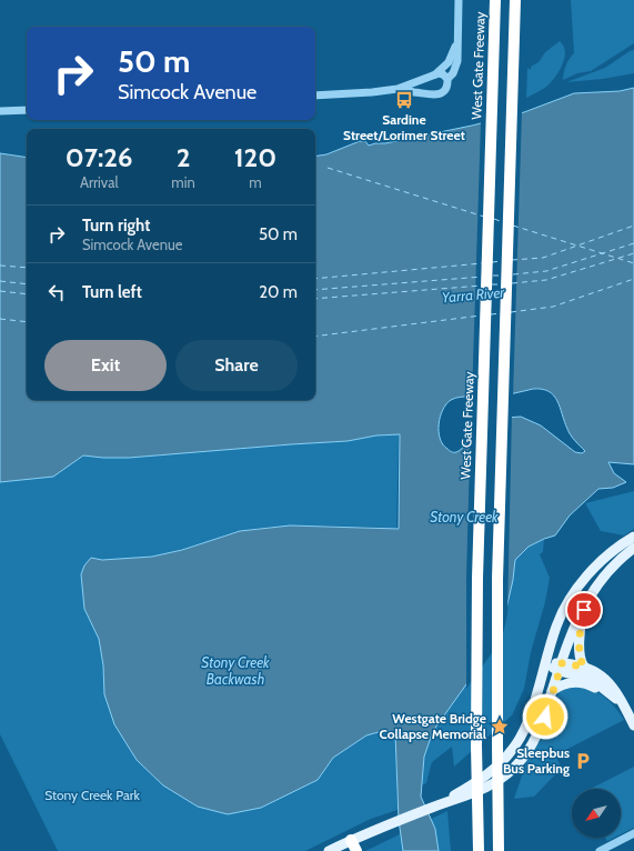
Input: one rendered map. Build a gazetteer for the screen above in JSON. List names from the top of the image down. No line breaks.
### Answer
{"streets":{"highway":["West Gate Freeway"]},"water":["Yarra River","Stony Creek","Stony Creek Backwash"],"parks":["Stony Creek Park"],"places":{"bus stop":["Sardine Street/Lorimer Street"],"place":["Westgate Bridge Collapse Memorial"],"parking":["Sleepbus Bus Parking"]},"north":"bottom left","page":{"turn":["50 m","Simcock Avenue"],"eta":["07:26","Arrival","2","min","120","m"],"list":[{"name":"Turn right","note":"Simcock Avenue","value":"50 m"},{"name":"Turn left","value":"20 m"}],"buttons":["Exit","Share"]}}
